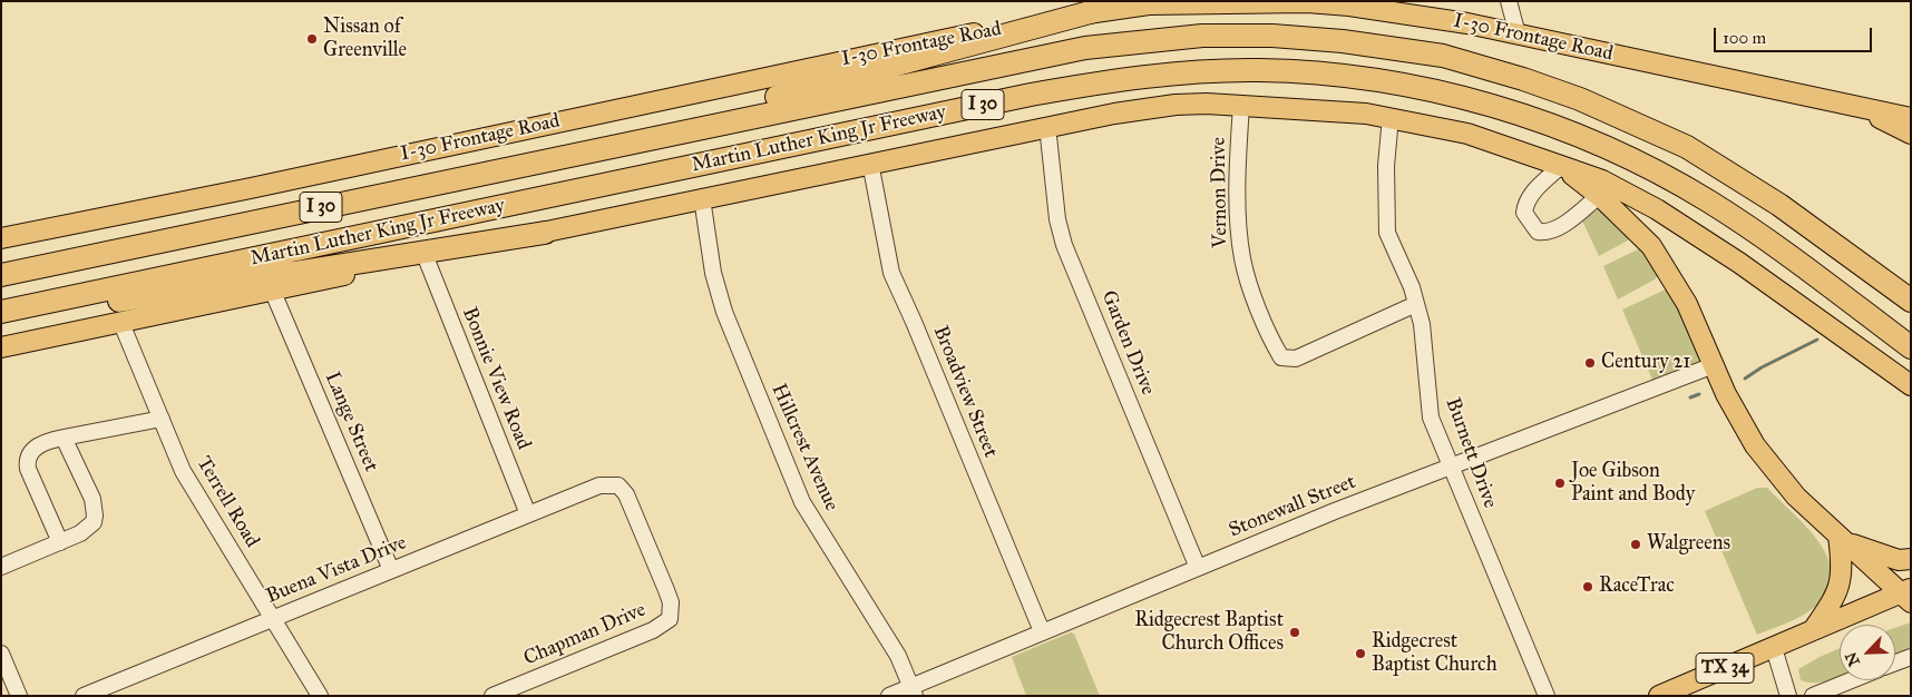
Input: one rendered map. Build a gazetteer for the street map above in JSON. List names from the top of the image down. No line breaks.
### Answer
{"streets":{"highway":["I 30","Martin Luther King Jr Freeway"],"main road":["I-30 Frontage Road","TX 34"],"street":["Vernon Drive","Garden Drive","Bonnie View Road","Broadview Street","Lange Street","Hillcrest Avenue","Burnett Drive","Terrell Road","Stonewall Street","Buena Vista Drive","Chapman Drive"]},"crossings":[["Vernon Drive","Burnett Drive"],["Garden Drive","Stonewall Street"],["Bonnie View Road","Buena Vista Drive"],["Broadview Street","Stonewall Street"],["Lange Street","Buena Vista Drive"],["Hillcrest Avenue","Stonewall Street"],["Burnett Drive","Stonewall Street"],["Terrell Road","Buena Vista Drive"],["Buena Vista Drive","Chapman Drive"]],"places":["Nissan of Greenville","Century 21","Joe Gibson Paint and Body","Walgreens","RaceTrac","Ridgecrest Baptist Church Offices","Ridgecrest Baptist Church"],"scale_bar":"100 m","north":"bottom left"}
